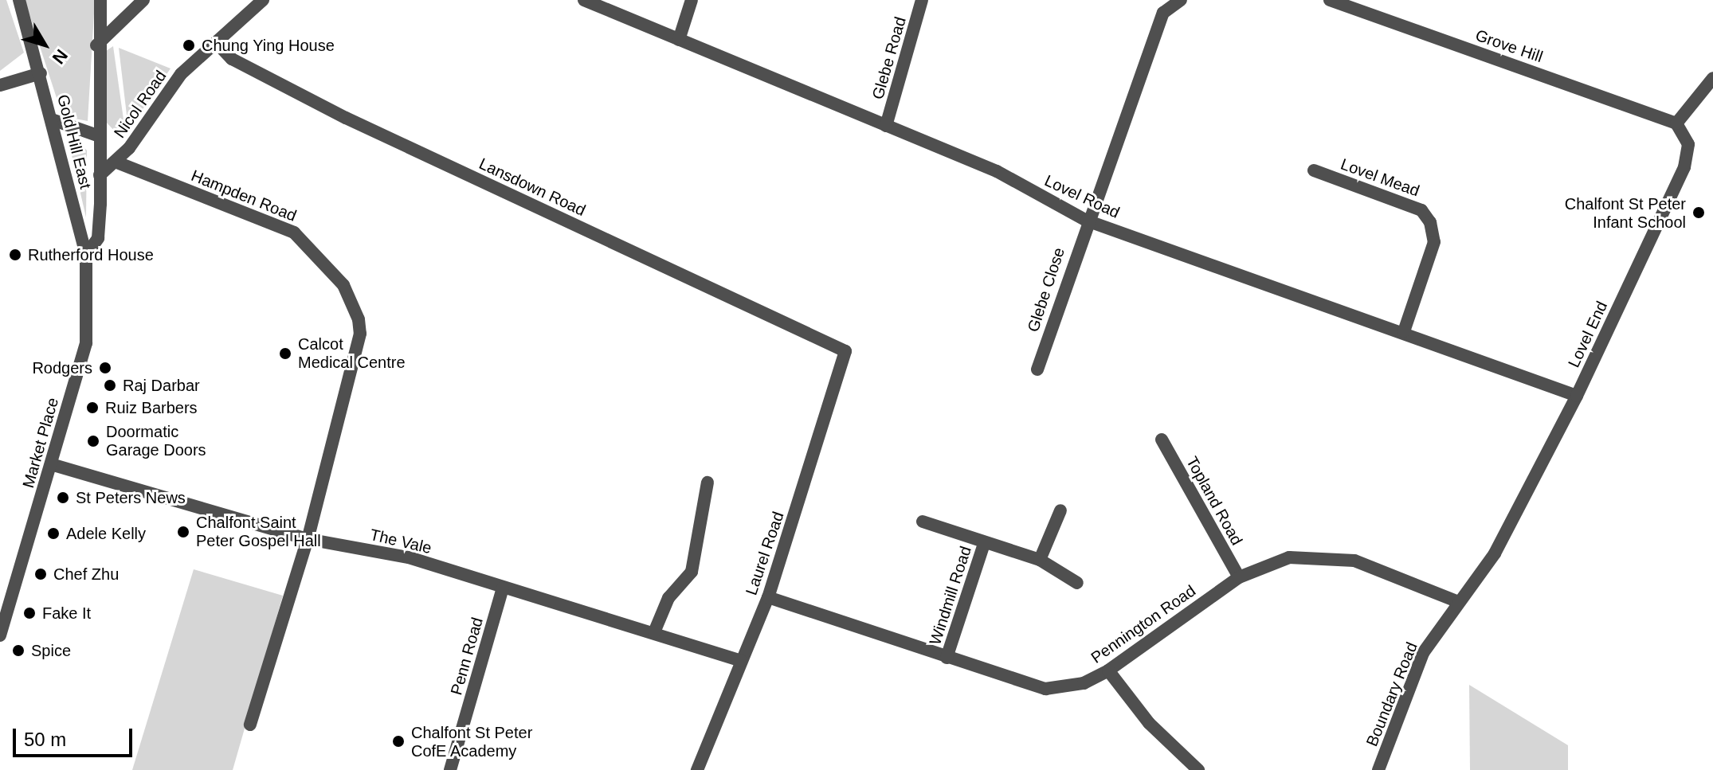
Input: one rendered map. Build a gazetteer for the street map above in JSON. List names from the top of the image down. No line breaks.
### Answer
{"streets":{"street":["Grove Hill","Glebe Road","Nicol Road","Gold Hill East","Lovel Mead","Lansdown Road","Hampden Road","Lovel Road","Glebe Close","Lovel End","Market Place","Topland Road","The Vale","Laurel Road","Windmill Road","Pennington Road","Penn Road","Boundary Road"]},"crossings":[["Grove Hill","Lovel End"],["Glebe Road","Lovel Road"],["Nicol Road","Lansdown Road"],["Nicol Road","Hampden Road"],["Gold Hill East","Market Place"],["Lovel Mead","Lovel Road"],["Lansdown Road","Laurel Road"],["Hampden Road","The Vale"],["Lovel Road","Glebe Close"],["Lovel Road","Lovel End"],["Lovel End","Pennington Road"],["Lovel End","Boundary Road"],["Market Place","The Vale"],["Topland Road","Pennington Road"],["The Vale","Laurel Road"],["The Vale","Penn Road"],["Laurel Road","Pennington Road"],["Windmill Road","Pennington Road"],["Pennington Road","Boundary Road"]],"places":["Chung Ying House","Chalfont St Peter Infant School","Rutherford House","Calcot Medical Centre","Rodgers","Raj Darbar","Ruiz Barbers","Doormatic Garage Doors","St Peters News","Chalfont Saint Peter Gospel Hall","Adele Kelly","Chef Zhu","Fake It","Spice","Chalfont St Peter CofE Academy"],"scale_bar":"50 m","north":"bottom right"}
